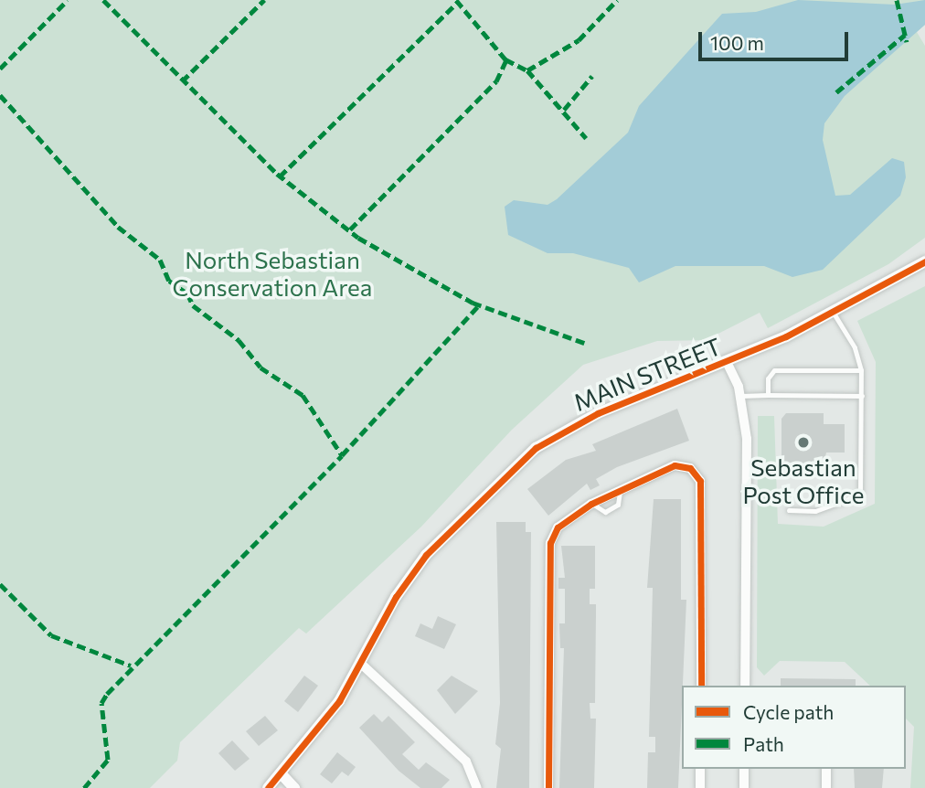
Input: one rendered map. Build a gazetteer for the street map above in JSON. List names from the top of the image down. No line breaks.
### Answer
{"streets":{"street":["MAIN STREET"]},"parks":["North Sebastian Conservation Area"],"places":["Sebastian Post Office"],"legend":["Cycle path","Path"],"scale_bar":"100 m"}
